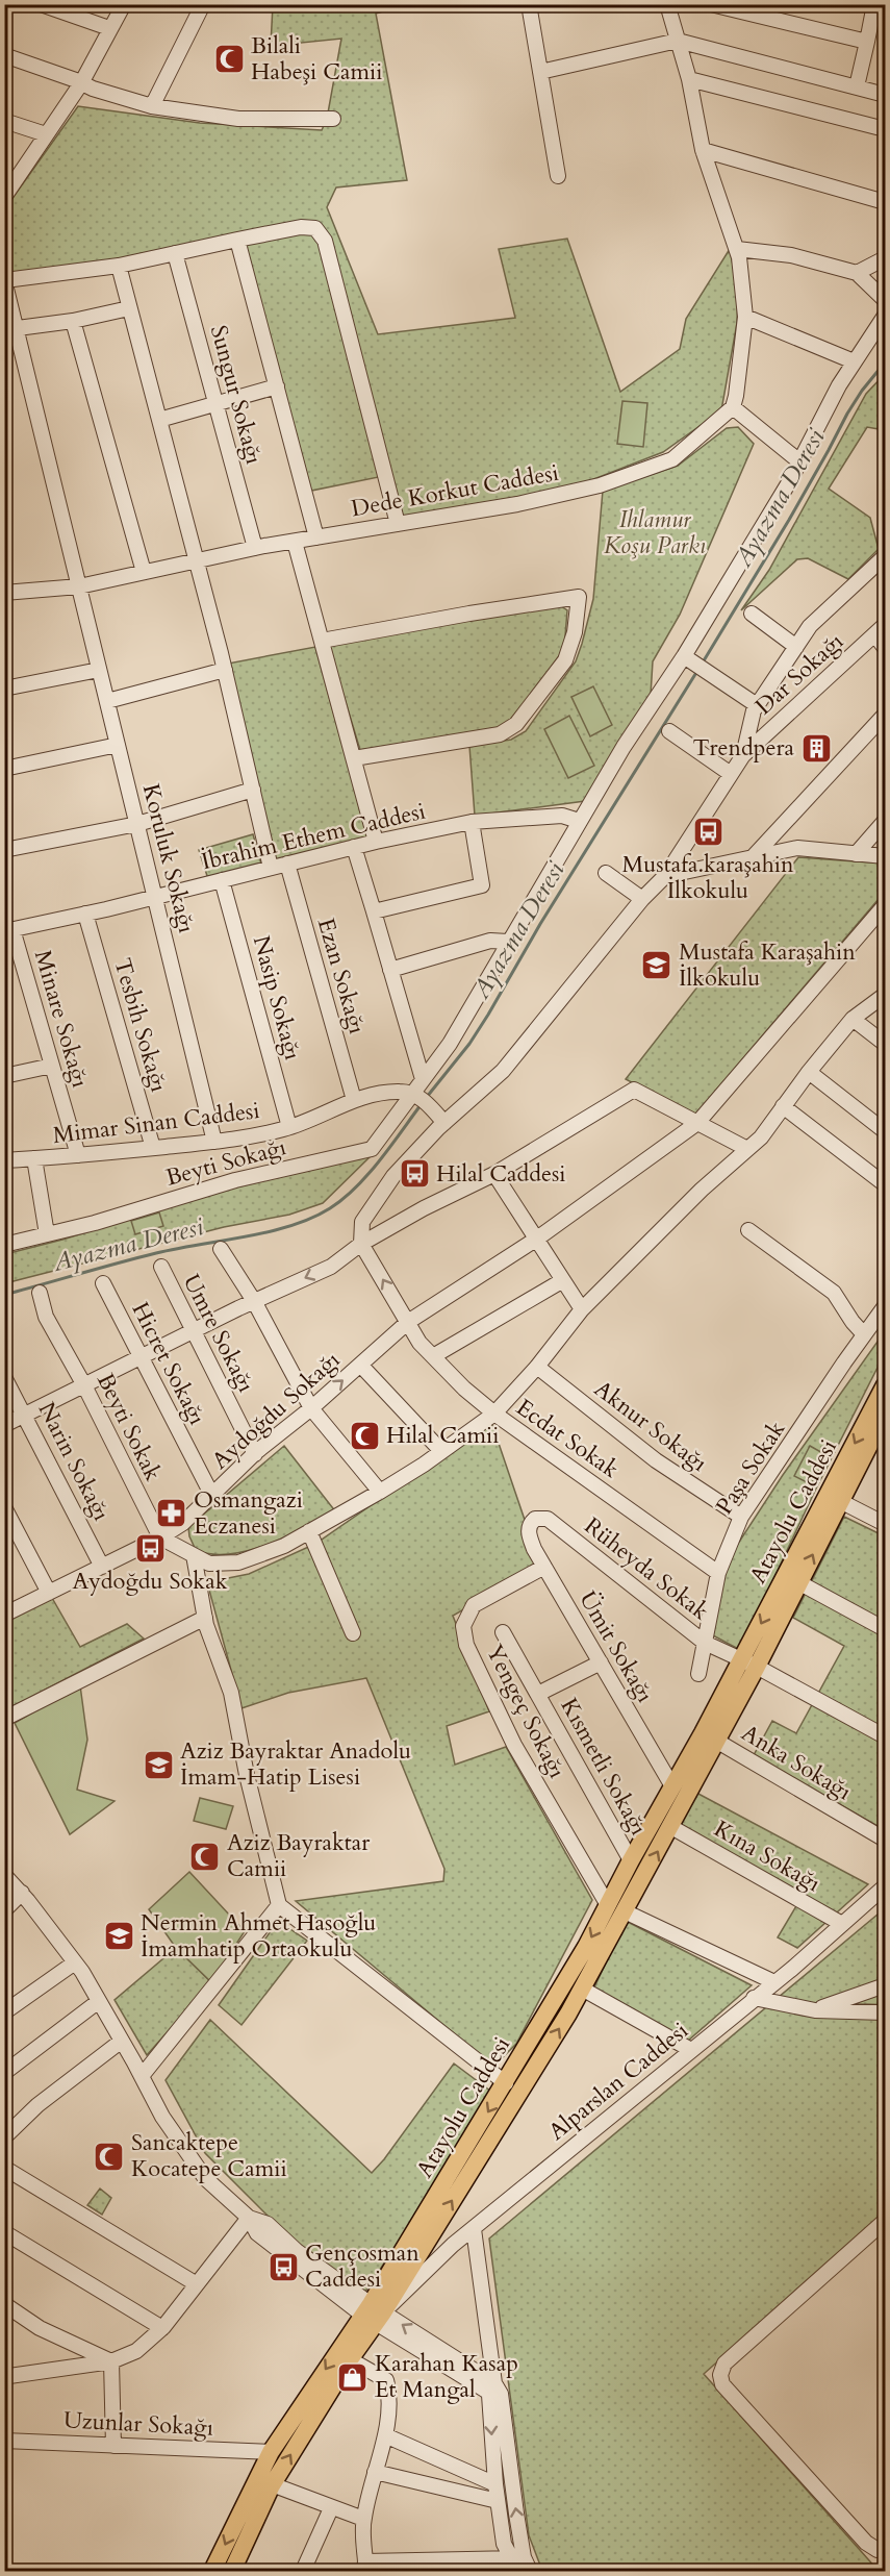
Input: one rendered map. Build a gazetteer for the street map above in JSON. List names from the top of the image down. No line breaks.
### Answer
{"streets":{"main road":["Atayolu Caddesi"],"street":["Sungur Sokağı","Dede Korkut Caddesi","Dar Sokağı","İbrahim Ethem Caddesi","Koruluk Sokağı","Ezan Sokağı","Nasip Sokağı","Minare Sokağı","Tesbih Sokağı","Mimar Sinan Caddesi","Beyti Sokağı","Umre Sokağı","Hicret Sokağı","Aydoğdu Sokağı","Aknur Sokağı","Beyti Sokak","Ecdat Sokak","Narin Sokağı","Paşa Sokak","Rüheyda Sokak","Ümit Sokağı","Yengeç Sokağı","Anka Sokağı","Kısmetli Sokağı","Kına Sokağı","Alparslan Caddesi","Uzunlar Sokağı"]},"crossings":[["Sungur Sokağı","Dede Korkut Caddesi"],["Dede Korkut Caddesi","Koruluk Sokağı"],["İbrahim Ethem Caddesi","Koruluk Sokağı"],["İbrahim Ethem Caddesi","Ezan Sokağı"],["İbrahim Ethem Caddesi","Nasip Sokağı"],["İbrahim Ethem Caddesi","Minare Sokağı"],["İbrahim Ethem Caddesi","Tesbih Sokağı"],["İbrahim Ethem Caddesi","Beyti Sokağı"],["Koruluk Sokağı","Mimar Sinan Caddesi"],["Ezan Sokağı","Mimar Sinan Caddesi"],["Nasip Sokağı","Mimar Sinan Caddesi"],["Minare Sokağı","Mimar Sinan Caddesi"],["Tesbih Sokağı","Mimar Sinan Caddesi"],["Mimar Sinan Caddesi","Beyti Sokağı"],["Umre Sokağı","Aydoğdu Sokağı"],["Hicret Sokağı","Aydoğdu Sokağı"],["Aydoğdu Sokağı","Beyti Sokak"],["Aydoğdu Sokağı","Ecdat Sokak"],["Aydoğdu Sokağı","Narin Sokağı"],["Aknur Sokağı","Paşa Sokak"],["Ecdat Sokak","Paşa Sokak"],["Paşa Sokak","Rüheyda Sokak"],["Atayolu Caddesi","Rüheyda Sokak"],["Atayolu Caddesi","Ümit Sokağı"],["Atayolu Caddesi","Yengeç Sokağı"],["Atayolu Caddesi","Anka Sokağı"],["Atayolu Caddesi","Kısmetli Sokağı"],["Atayolu Caddesi","Kına Sokağı"],["Atayolu Caddesi","Alparslan Caddesi"],["Atayolu Caddesi","Uzunlar Sokağı"],["Rüheyda Sokak","Ümit Sokağı"],["Ümit Sokağı","Yengeç Sokağı"],["Ümit Sokağı","Kısmetli Sokağı"],["Kına Sokağı","Alparslan Caddesi"]],"water":["Ayazma Deresi"],"parks":["Ihlamur Koşu Parkı"],"places":{"mosque":["Bilali Habeşi Camii","Hilal Camii","Aziz Bayraktar Camii","Sancaktepe Kocatepe Camii"],"building":["Trendpera"],"bus stop":["Mustafa.karaşahin İlkokulu","Hilal Caddesi","Aydoğdu Sokak","Gençosman Caddesi"],"school or university":["Mustafa Karaşahin İlkokulu","Aziz Bayraktar Anadolu İmam-Hatip Lisesi","Nermin Ahmet Hasoğlu İmamhatip Ortaokulu"],"pharmacy":["Osmangazi Eczanesi"],"shop":["Karahan Kasap Et Mangal"]}}
